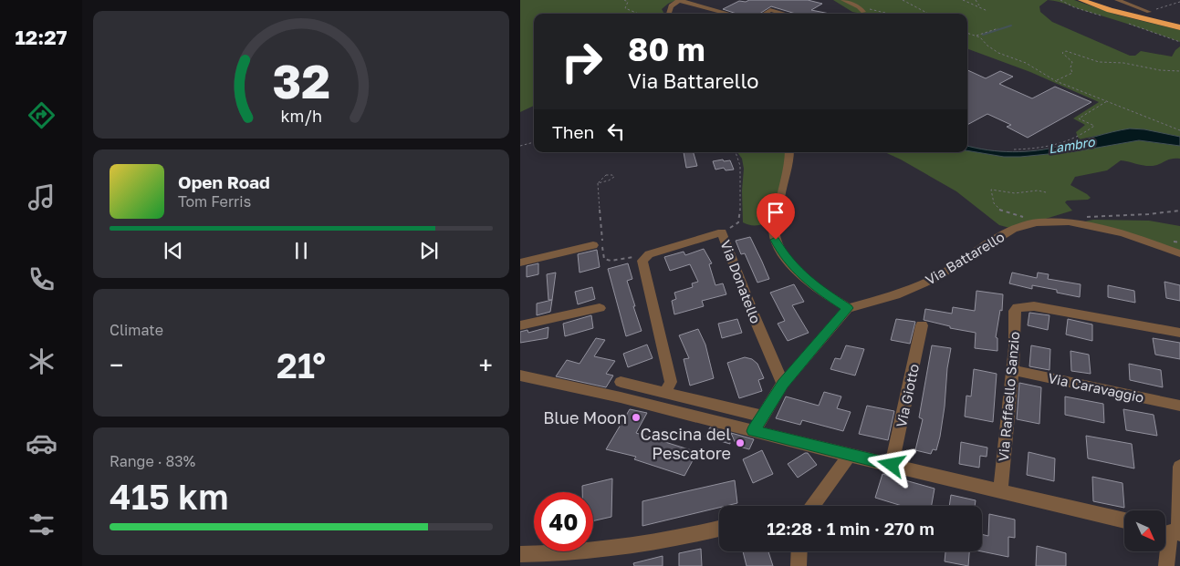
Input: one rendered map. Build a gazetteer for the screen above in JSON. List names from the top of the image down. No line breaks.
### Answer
{"streets":{"street":["Via Battarello","Via Donatello","Via Caravaggio","Via Giotto","Via Raffaello Sanzio"]},"crossings":[["Via Caravaggio","Via Raffaello Sanzio"]],"water":["Lambro"],"places":["Blue Moon","Cascina del Pescatore"],"north":"bottom right","page":{"tabs":"12:27","turn":["80 m","Via Battarello"],"then":"Then","song":["Open Road","Tom Ferris"],"tile":["Climate",["Range · 83%","415 km"]],"heat":["−","21°","+"],"limit":"40","trip":"12:28 · 1 min · 270 m","gauge":["32","km/h"]}}
